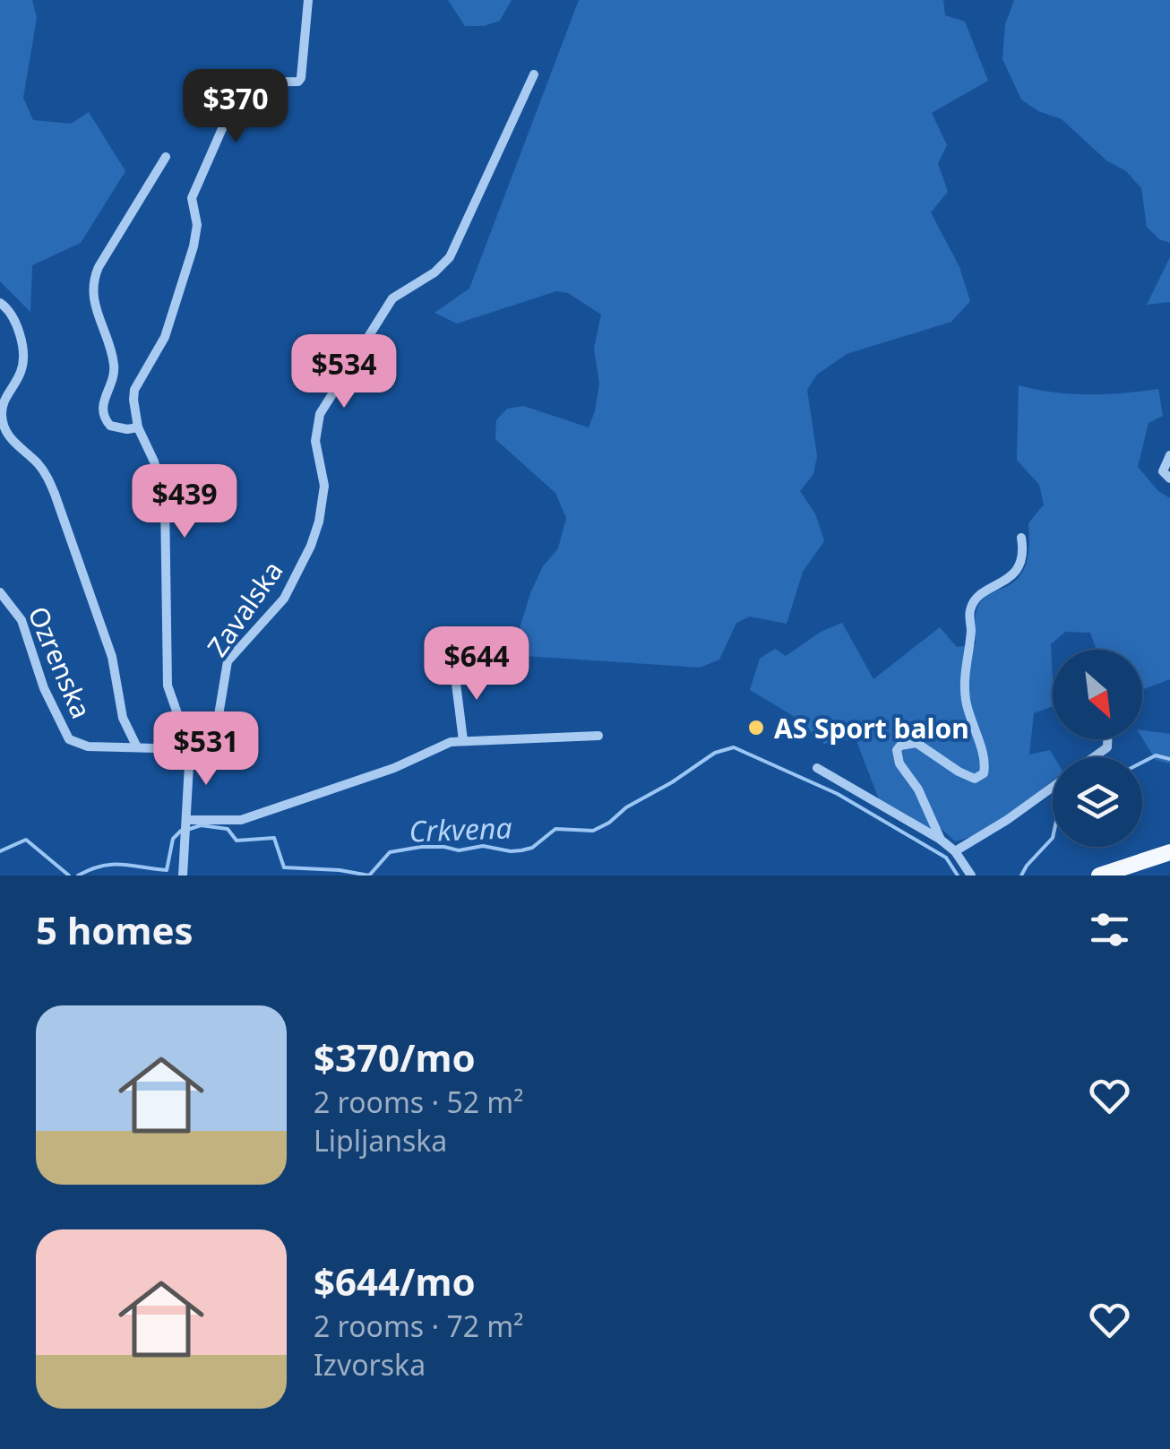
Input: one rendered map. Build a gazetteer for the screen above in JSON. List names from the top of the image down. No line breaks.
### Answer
{"streets":{"street":["Zavalska","Ozrenska"]},"crossings":[["Zavalska","Ozrenska"]],"water":["Crkvena"],"places":["AS Sport balon"],"north":"bottom right","page":{"price":["$370","$534","$439","$644","$531"],"heading":"5 homes","list":[{"name":"$370/mo","note":"2 rooms · 52 m² · Lipljanska"},{"name":"$644/mo","note":"2 rooms · 72 m² · Izvorska"}]}}
